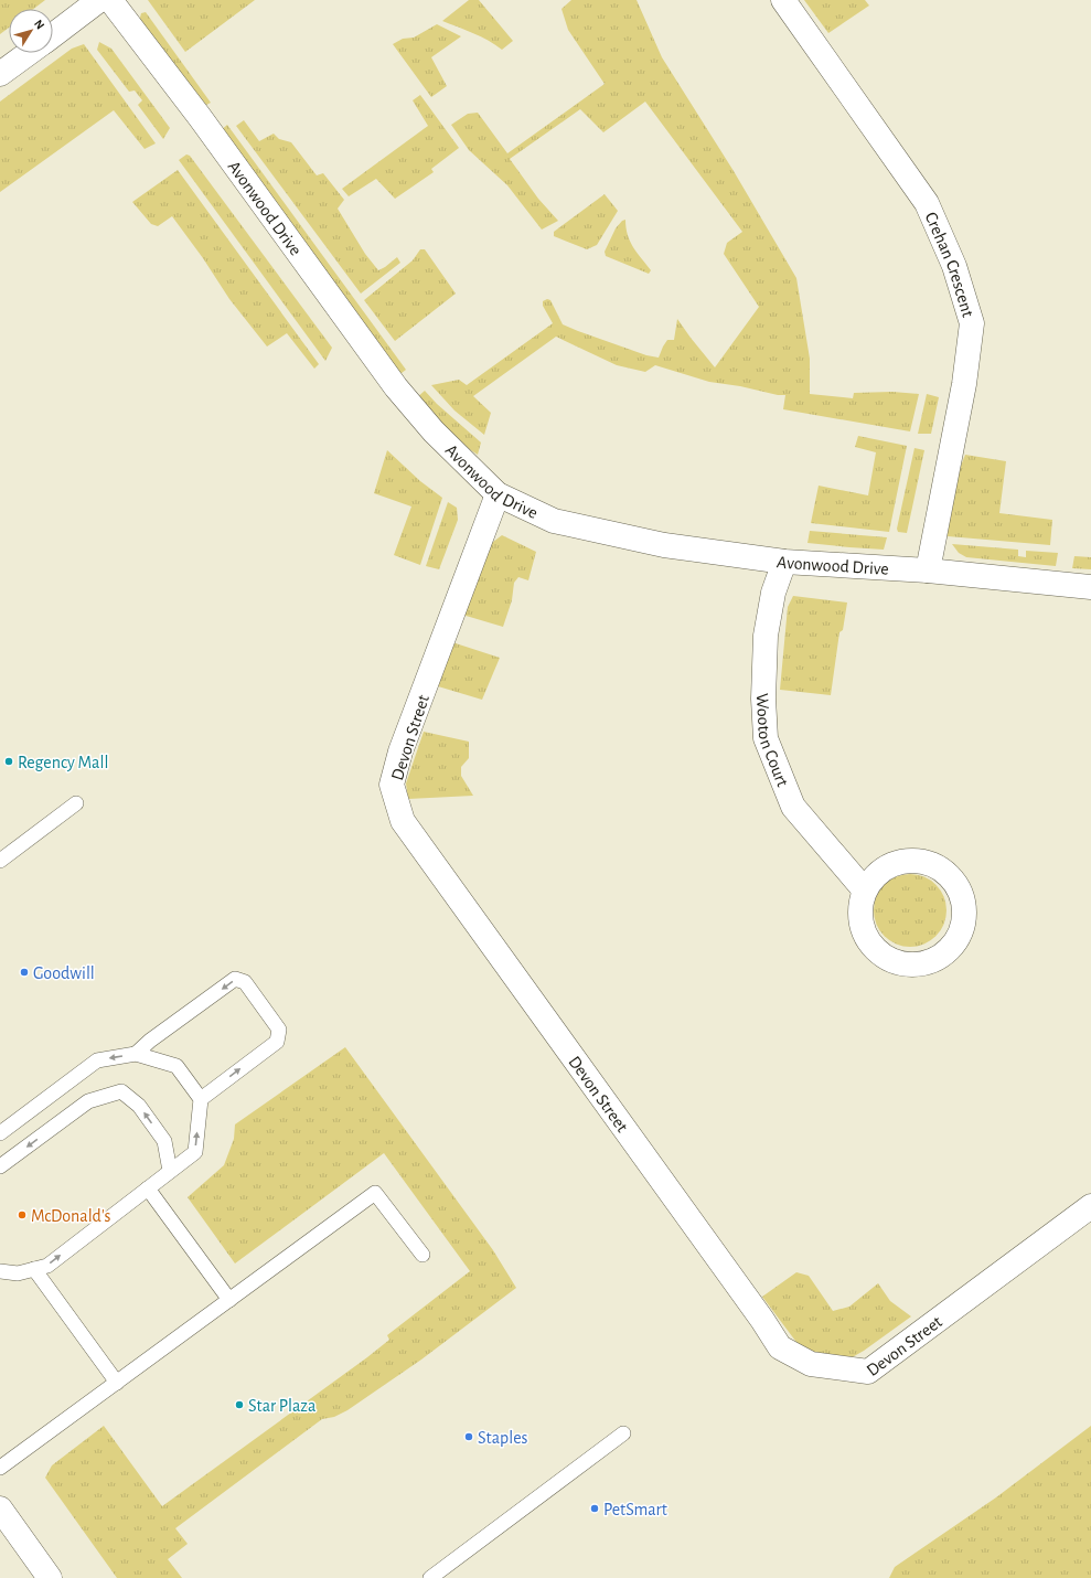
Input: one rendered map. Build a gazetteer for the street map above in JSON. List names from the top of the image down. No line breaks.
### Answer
{"streets":{"street":["Avonwood Drive","Crehan Crescent","Devon Street","Wooton Court"]},"crossings":[["Avonwood Drive","Crehan Crescent"],["Avonwood Drive","Devon Street"],["Avonwood Drive","Wooton Court"]],"places":["Regency Mall","Goodwill","McDonald's","Star Plaza","Staples","PetSmart"],"north":"top right"}
